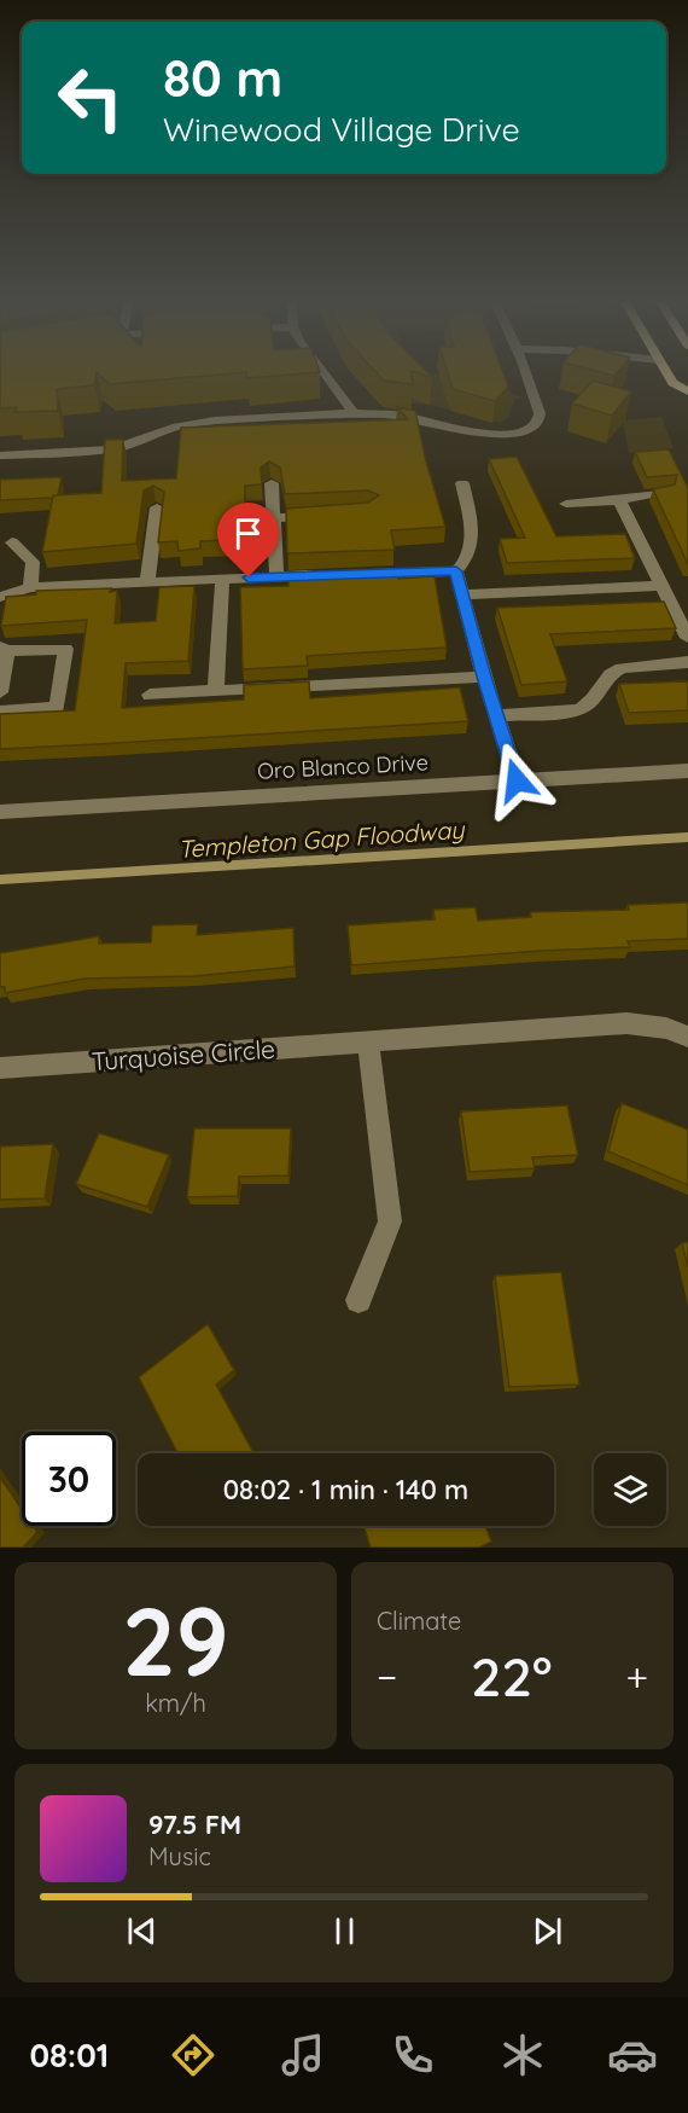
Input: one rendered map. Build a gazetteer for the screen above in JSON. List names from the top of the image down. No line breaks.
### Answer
{"streets":{"street":["Oro Blanco Drive","Turquoise Circle"]},"water":["Templeton Gap Floodway"],"page":{"turn":["80 m","Winewood Village Drive"],"limit":"30","trip":"08:02 · 1 min · 140 m","tile":[["29","km/h"],"Climate"],"heat":["−","22°","+"],"song":["97.5 FM","Music"],"tabs":"08:01"}}
